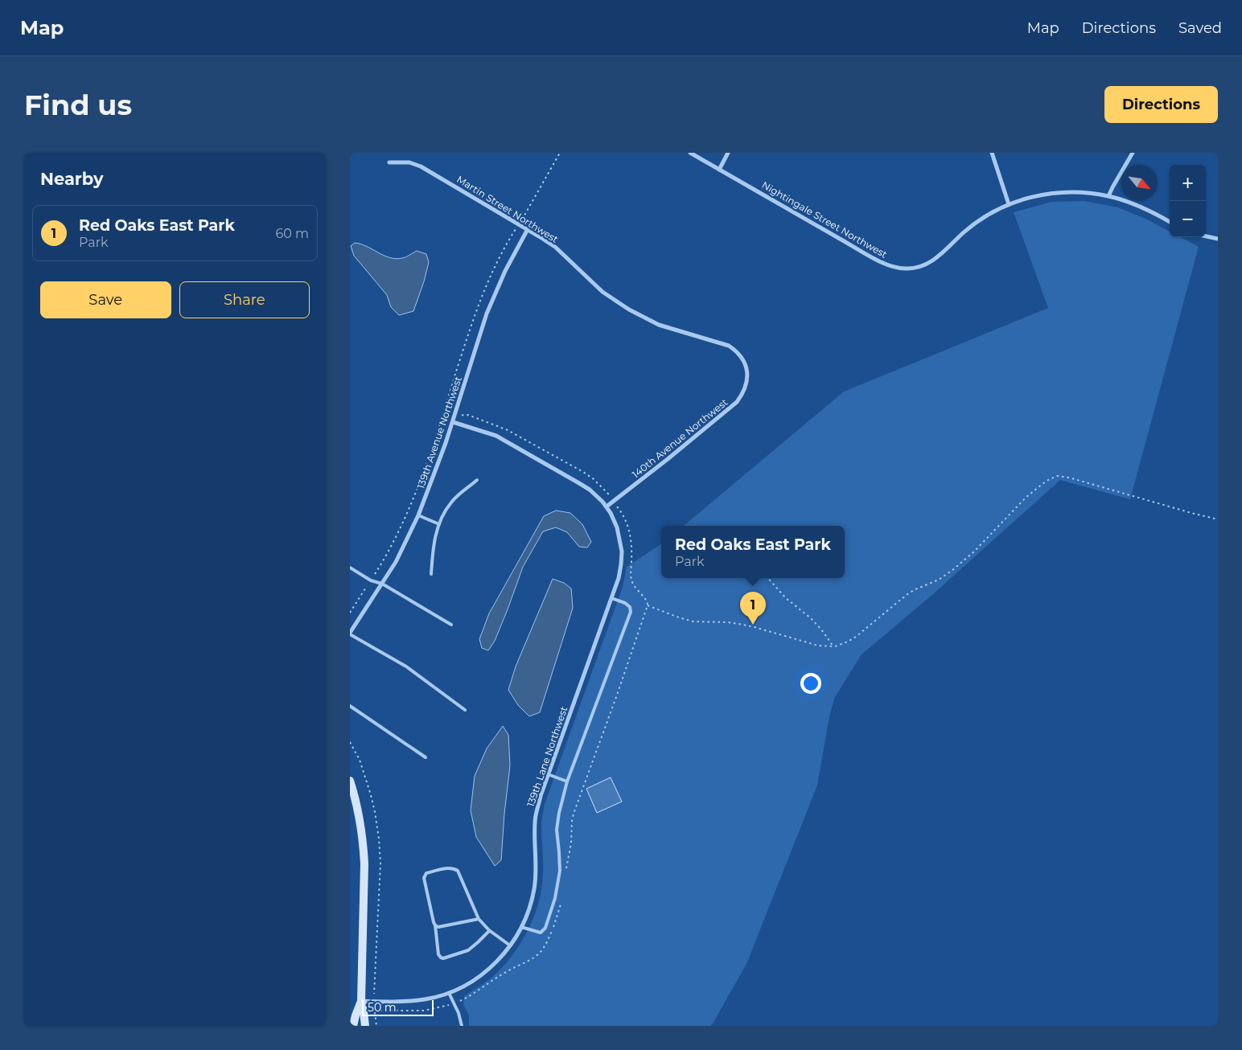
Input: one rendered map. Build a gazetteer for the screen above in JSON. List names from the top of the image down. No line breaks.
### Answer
{"streets":{"street":["Martin Street Northwest","Nightingale Street Northwest","139th Avenue Northwest","140th Avenue Northwest","139th Lane Northwest"]},"crossings":[["Martin Street Northwest","139th Avenue Northwest"],["Martin Street Northwest","140th Avenue Northwest"],["139th Avenue Northwest","139th Lane Northwest"],["140th Avenue Northwest","139th Lane Northwest"]],"scale_bar":"50 m","north":"bottom right","page":{"header":"Map","nav":["Map","Directions","Saved"],"buttons":["Directions",["Save","Share"]],"title":"Find us","heading":"Nearby","map_buttons":["+","−"],"list":[{"mark":"1","name":"Red Oaks East Park","note":"Park","value":"60 m"}],"popup":["Red Oaks East Park","Park"],"pins":"1","scale":"50 m"}}
